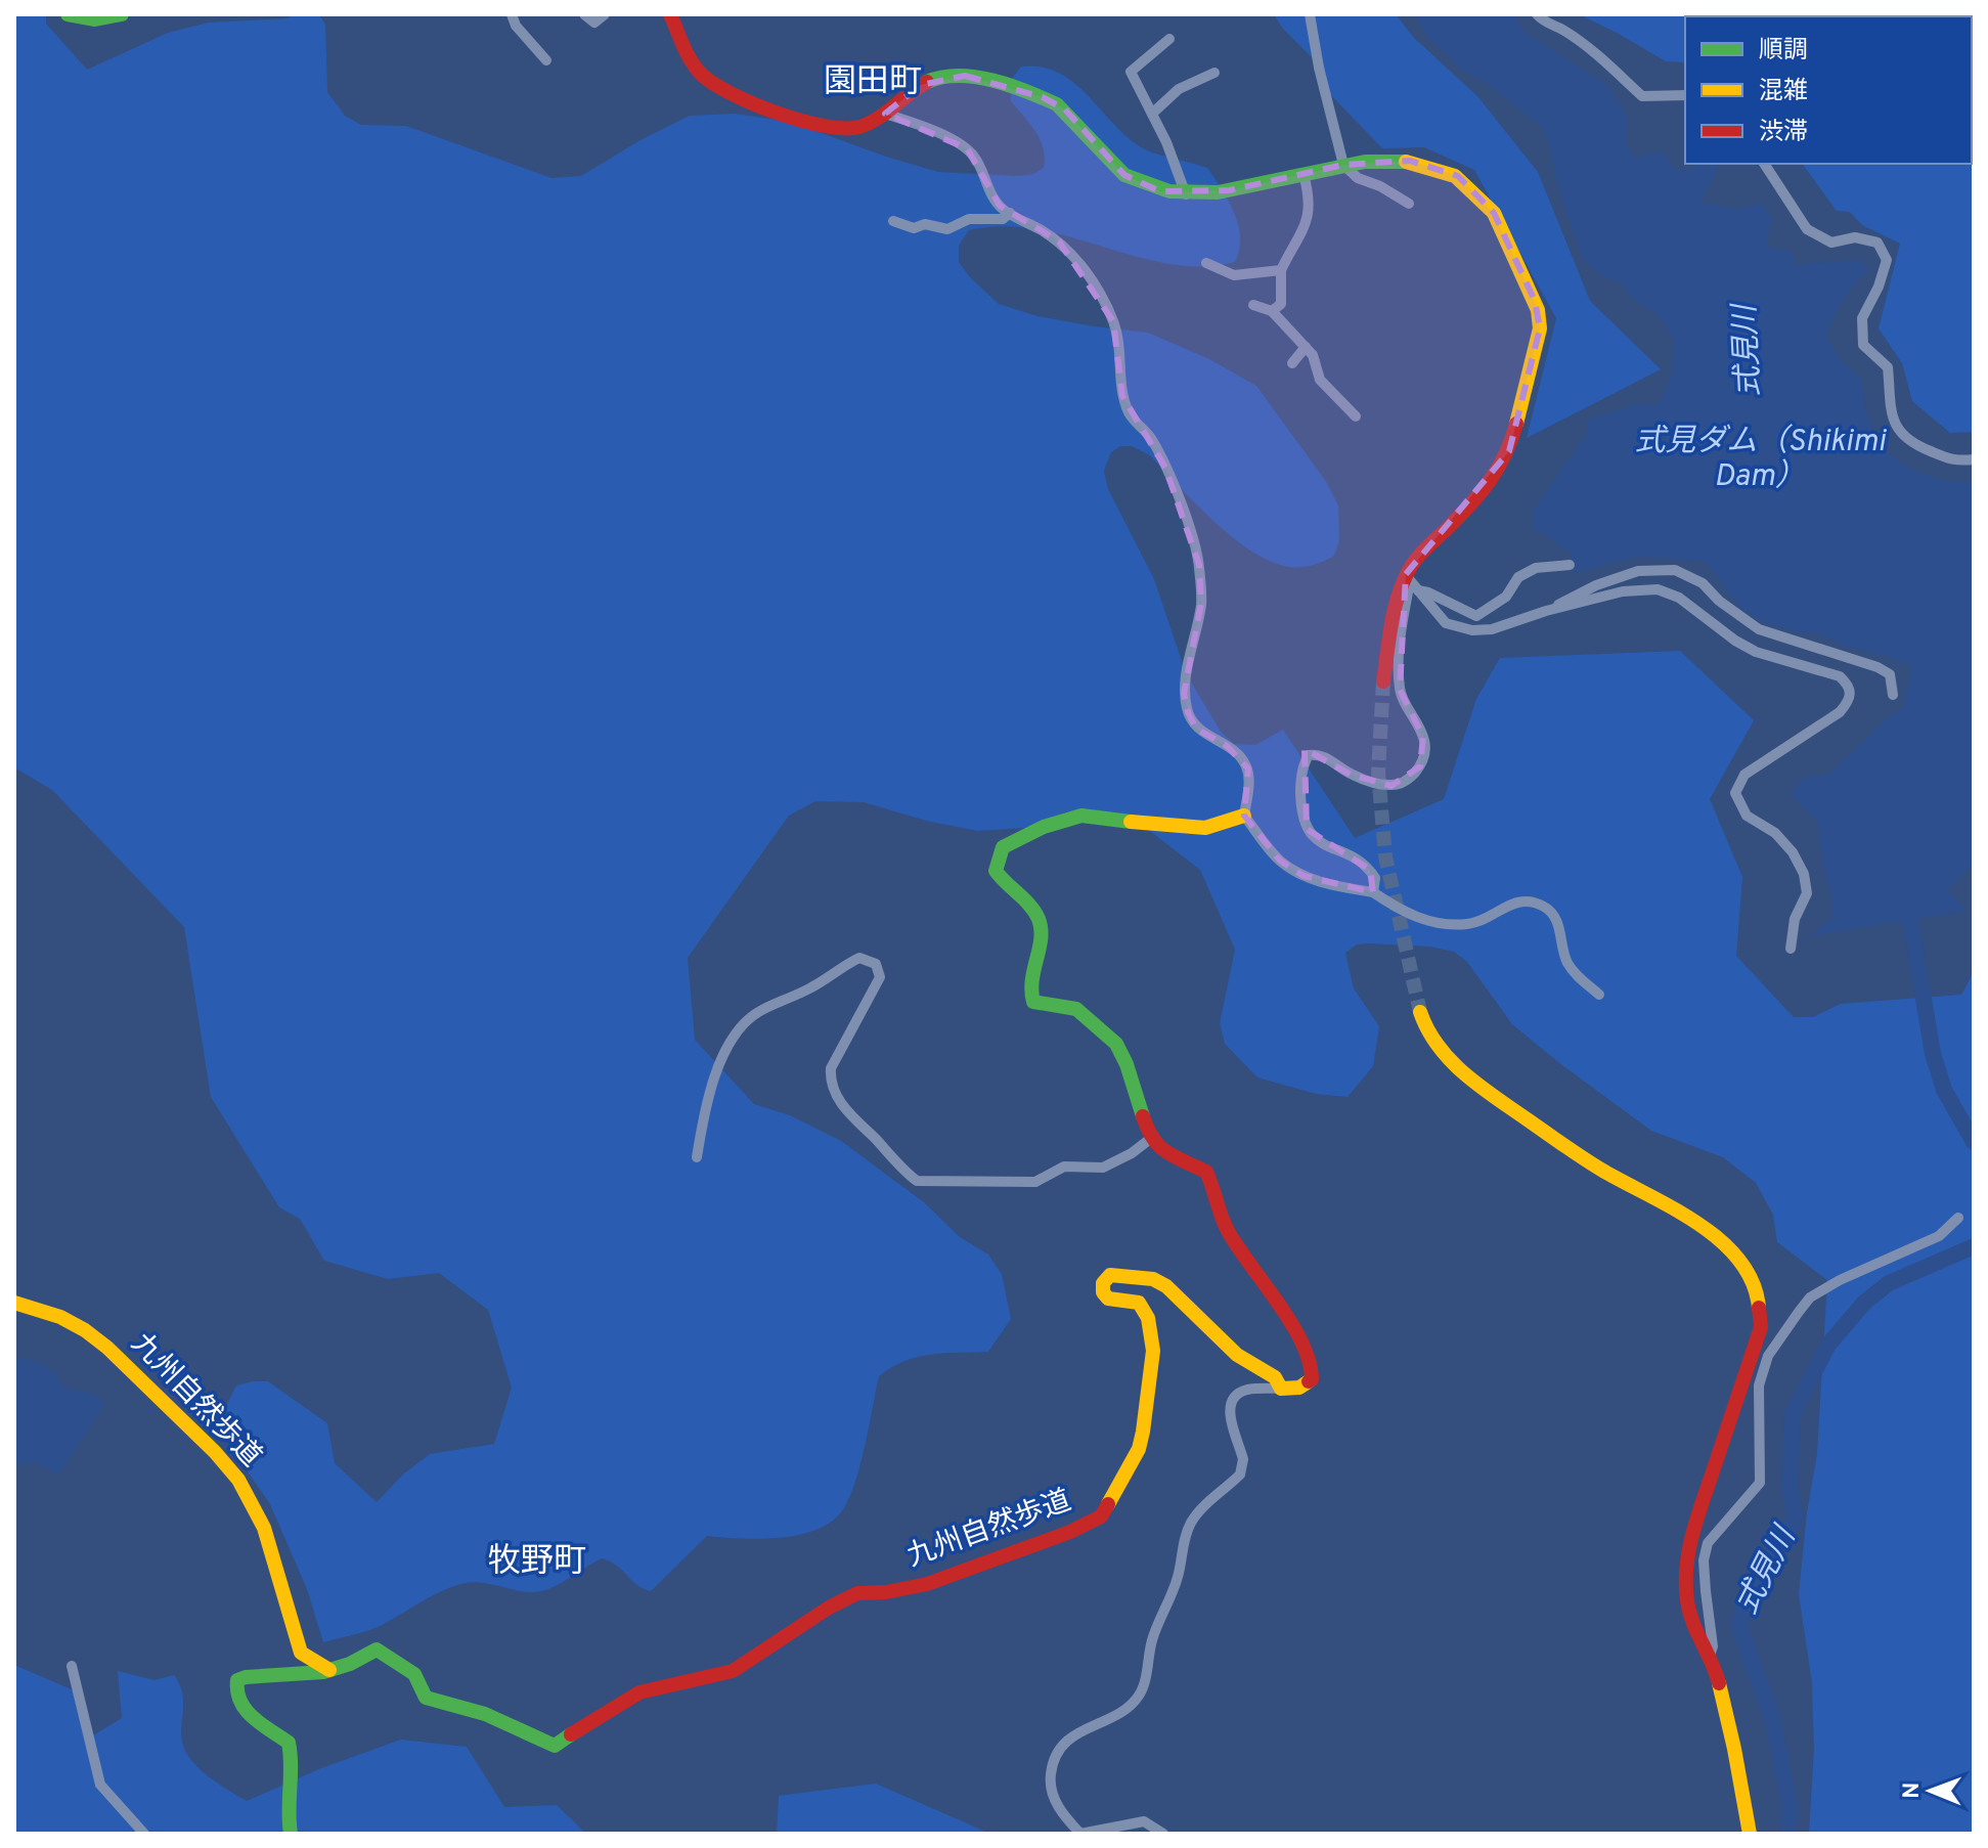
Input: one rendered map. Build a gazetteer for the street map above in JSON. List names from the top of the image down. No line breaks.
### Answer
{"streets":{"street":["九州自然歩道"]},"districts":["園田町","牧野町"],"water":["式見川","式見ダム（Shikimi Dam）"],"legend":["順調","混雑","渋滞"],"north":"left"}
